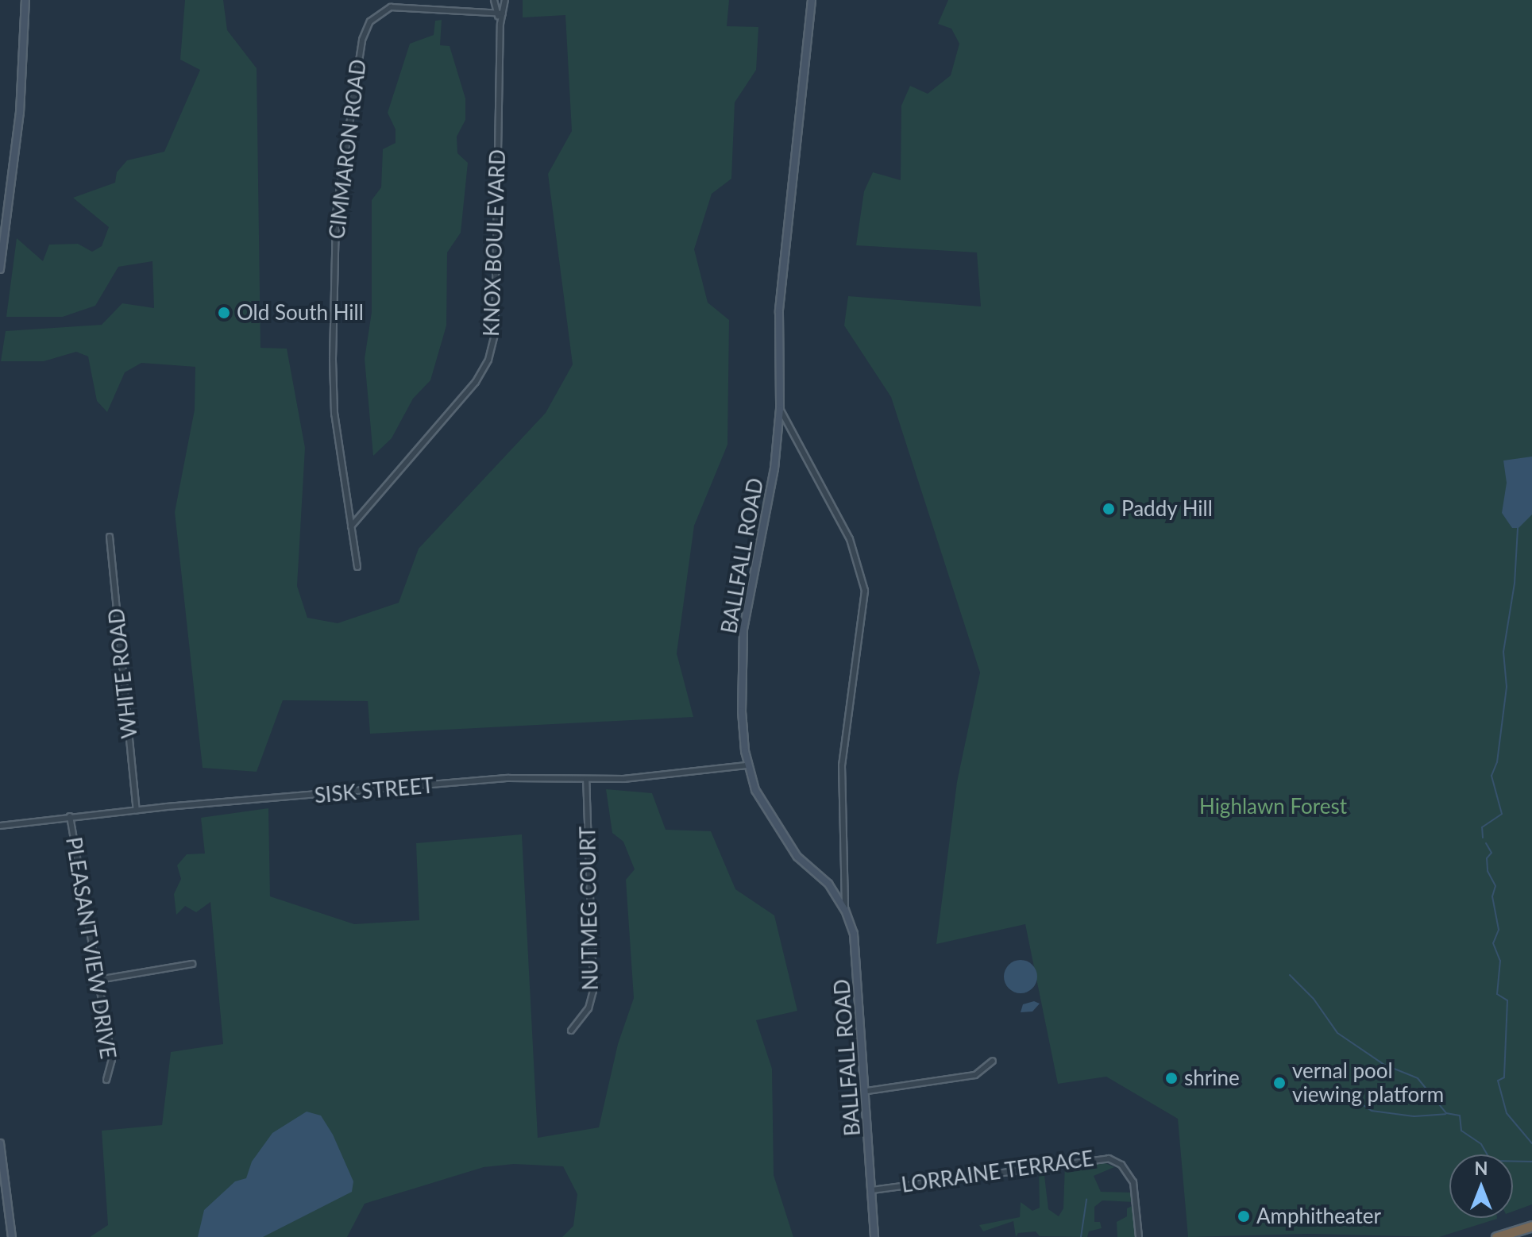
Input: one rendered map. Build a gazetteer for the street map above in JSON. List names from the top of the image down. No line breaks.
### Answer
{"streets":{"main road":["BALLFALL ROAD"],"street":["CIMMARON ROAD","KNOX BOULEVARD","WHITE ROAD","SISK STREET","NUTMEG COURT","PLEASANT VIEW DRIVE","LORRAINE TERRACE"]},"crossings":[["CIMMARON ROAD","KNOX BOULEVARD"],["BALLFALL ROAD","SISK STREET"],["BALLFALL ROAD","LORRAINE TERRACE"],["WHITE ROAD","SISK STREET"],["SISK STREET","NUTMEG COURT"],["SISK STREET","PLEASANT VIEW DRIVE"]],"parks":["Highlawn Forest"],"places":["Old South Hill","Paddy Hill","shrine","vernal pool viewing platform","Amphitheater"],"north":"top"}
